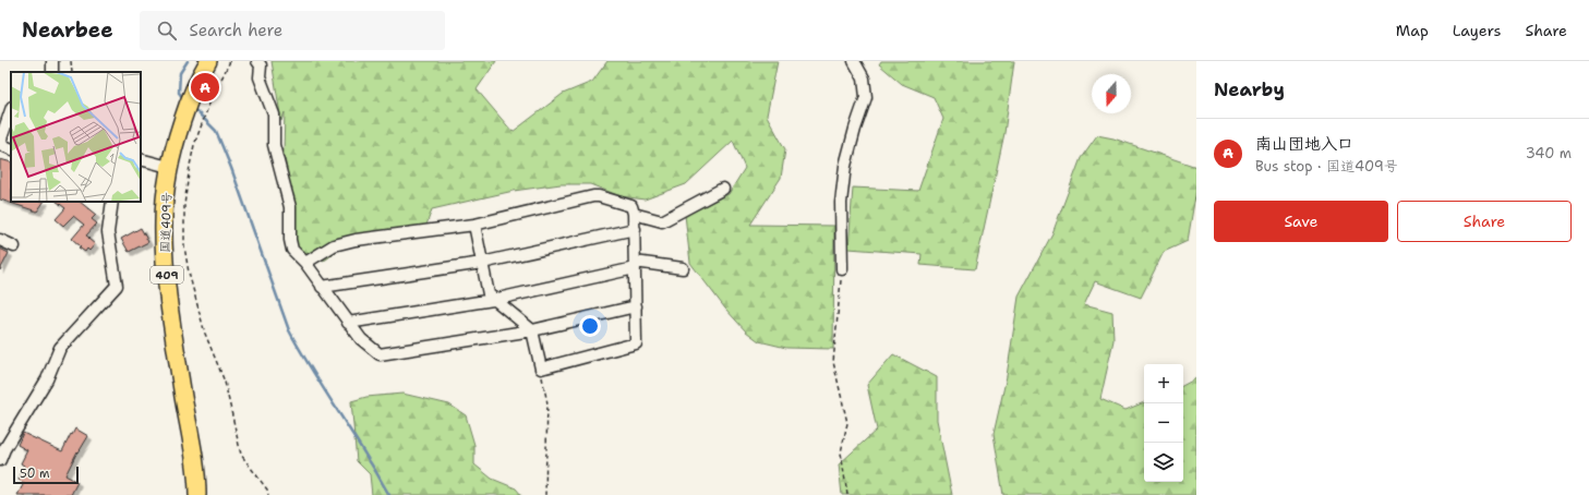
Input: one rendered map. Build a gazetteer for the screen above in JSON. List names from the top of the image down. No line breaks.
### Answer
{"streets":{"highway":["国道409号","409"]},"scale_bar":"50 m","north":"bottom","page":{"header":"Nearbee","search":"Search here","nav":["Map","Layers","Share"],"heading":"Nearby","pins":"A","list":[{"mark":"A","name":"南山団地入口","note":"Bus stop · 国道409号","value":"340 m"}],"buttons":["Save","Share"],"map_buttons":["+","−"],"scale":"50 m"}}
